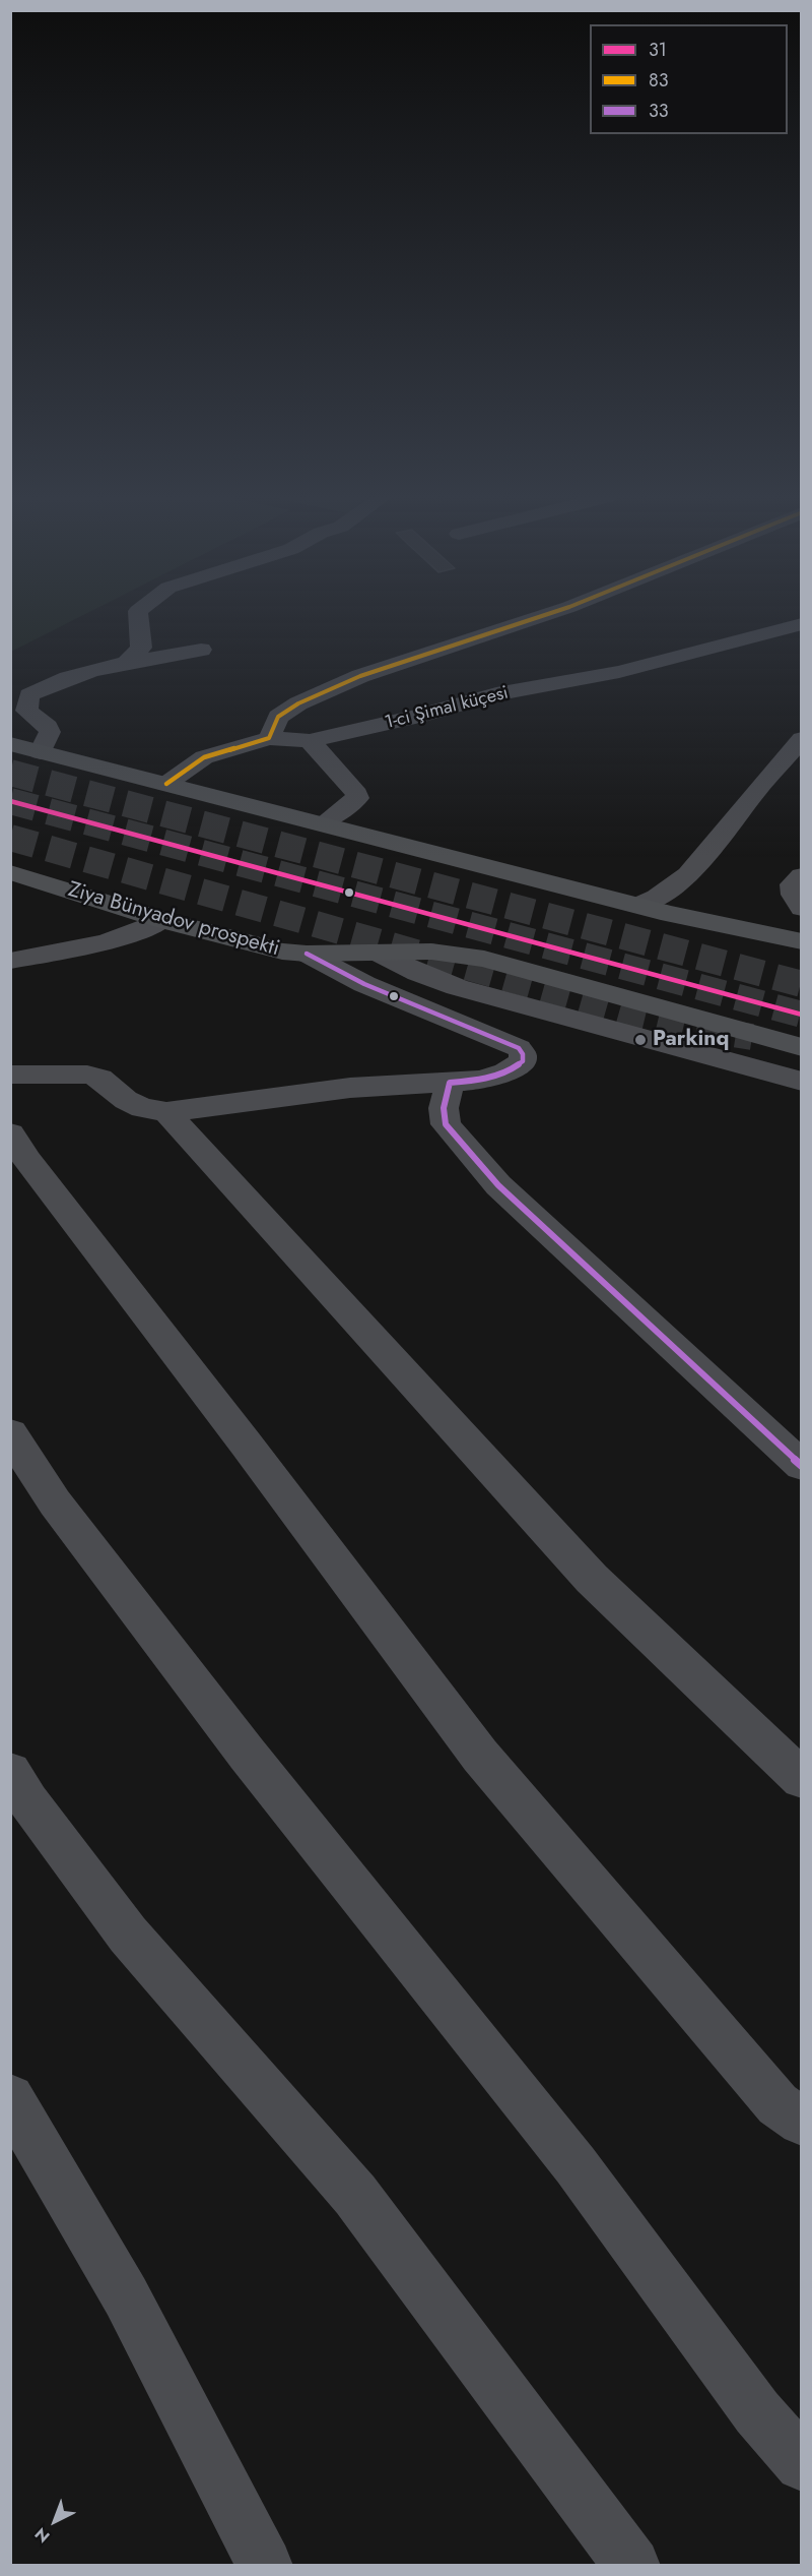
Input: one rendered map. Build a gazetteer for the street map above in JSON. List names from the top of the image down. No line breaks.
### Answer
{"streets":{"main road":["Ziya Bünyadov prospekti"],"street":["1-ci Şimal küçesi"]},"places":["Parkinq"],"lines":["transit line 83","transit line 31","transit line 33"],"legend":["31","83","33"],"north":"bottom left"}
